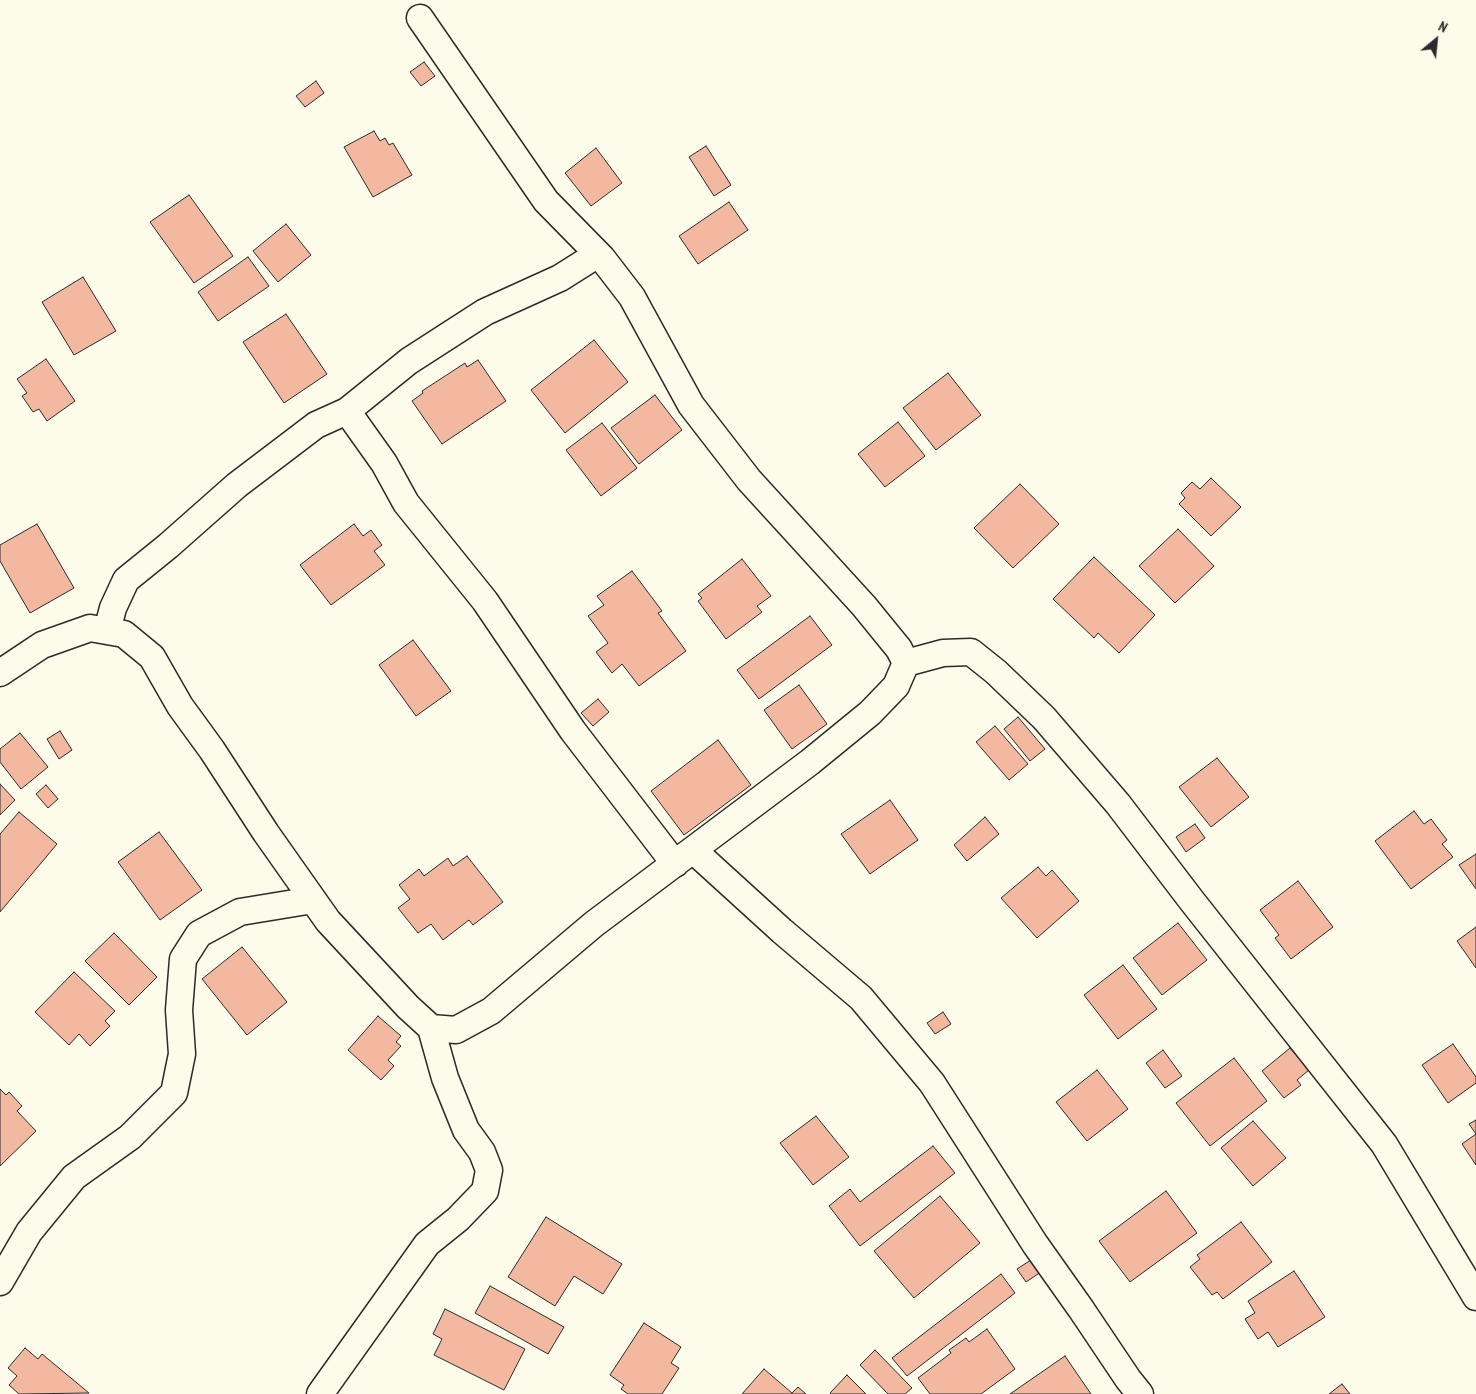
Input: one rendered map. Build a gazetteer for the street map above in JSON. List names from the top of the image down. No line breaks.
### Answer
{"north":"top right"}
